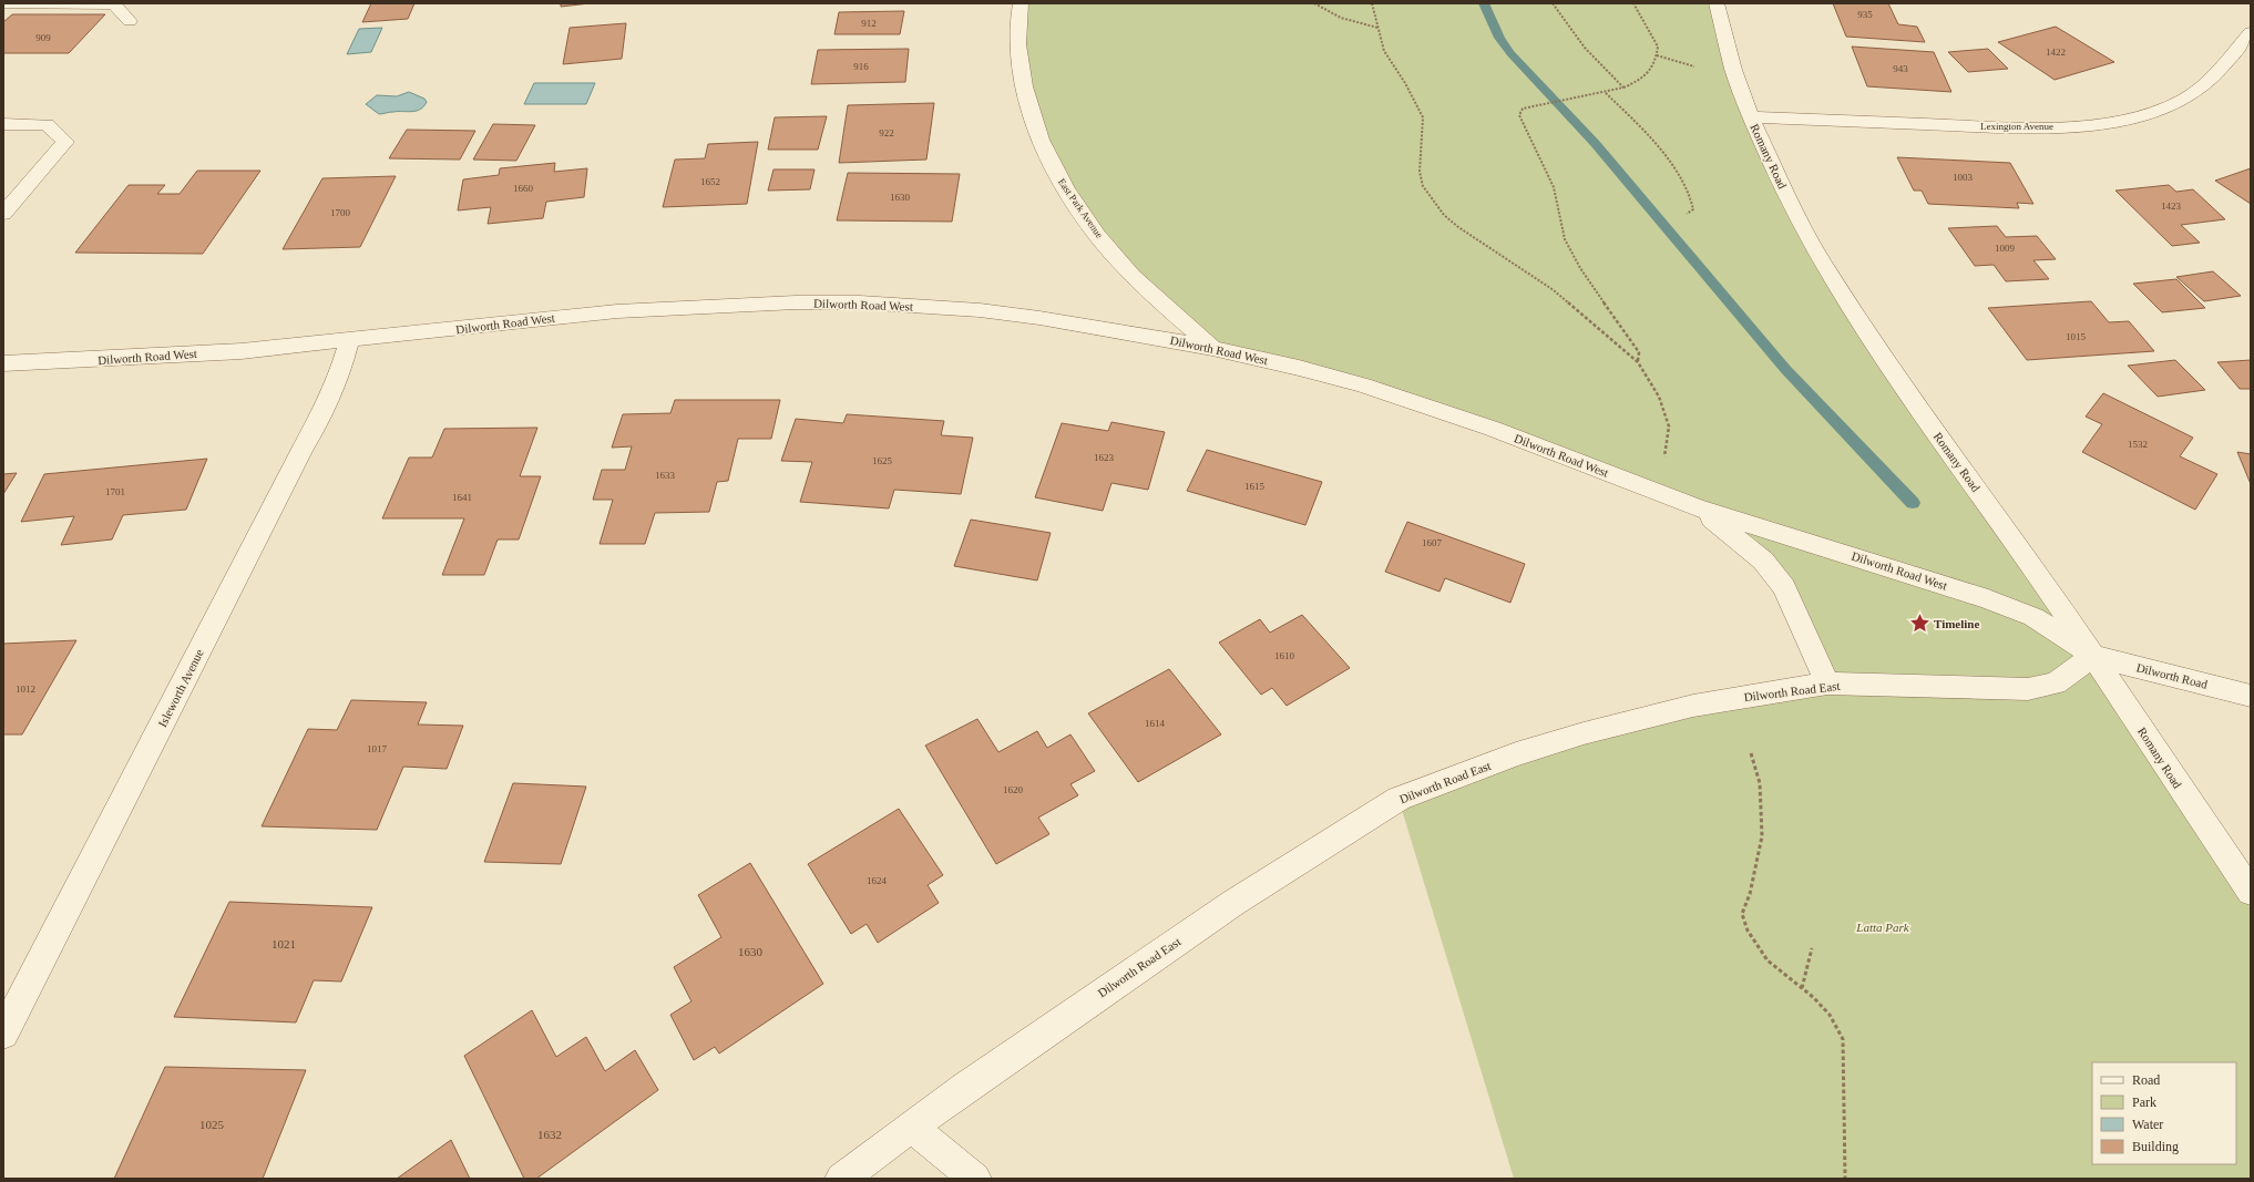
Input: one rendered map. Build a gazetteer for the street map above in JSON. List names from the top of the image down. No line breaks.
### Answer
{"streets":{"street":["Lexington Avenue","Romany Road","East Park Avenue","Dilworth Road West","Dilworth Road","Isleworth Avenue","Dilworth Road East"]},"crossings":[["Lexington Avenue","Romany Road"],["Romany Road","Dilworth Road West"],["Romany Road","Dilworth Road"],["Romany Road","Dilworth Road East"],["East Park Avenue","Dilworth Road West"],["Dilworth Road West","Dilworth Road"],["Dilworth Road West","Isleworth Avenue"],["Dilworth Road West","Dilworth Road East"],["Dilworth Road","Dilworth Road East"]],"parks":["Latta Park"],"places":{"place":["Timeline"]},"house_numbers":["935","912","909","1422","916","943","922","1003","1652","1660","1630","1423","1700","1009","1015","1532","1623","1625","1633","1615","1701","1641","1607","1610","1012","1614","1017","1620","1624","1021","1630","1025","1632"],"legend":["Road","Park","Water","Building"]}
